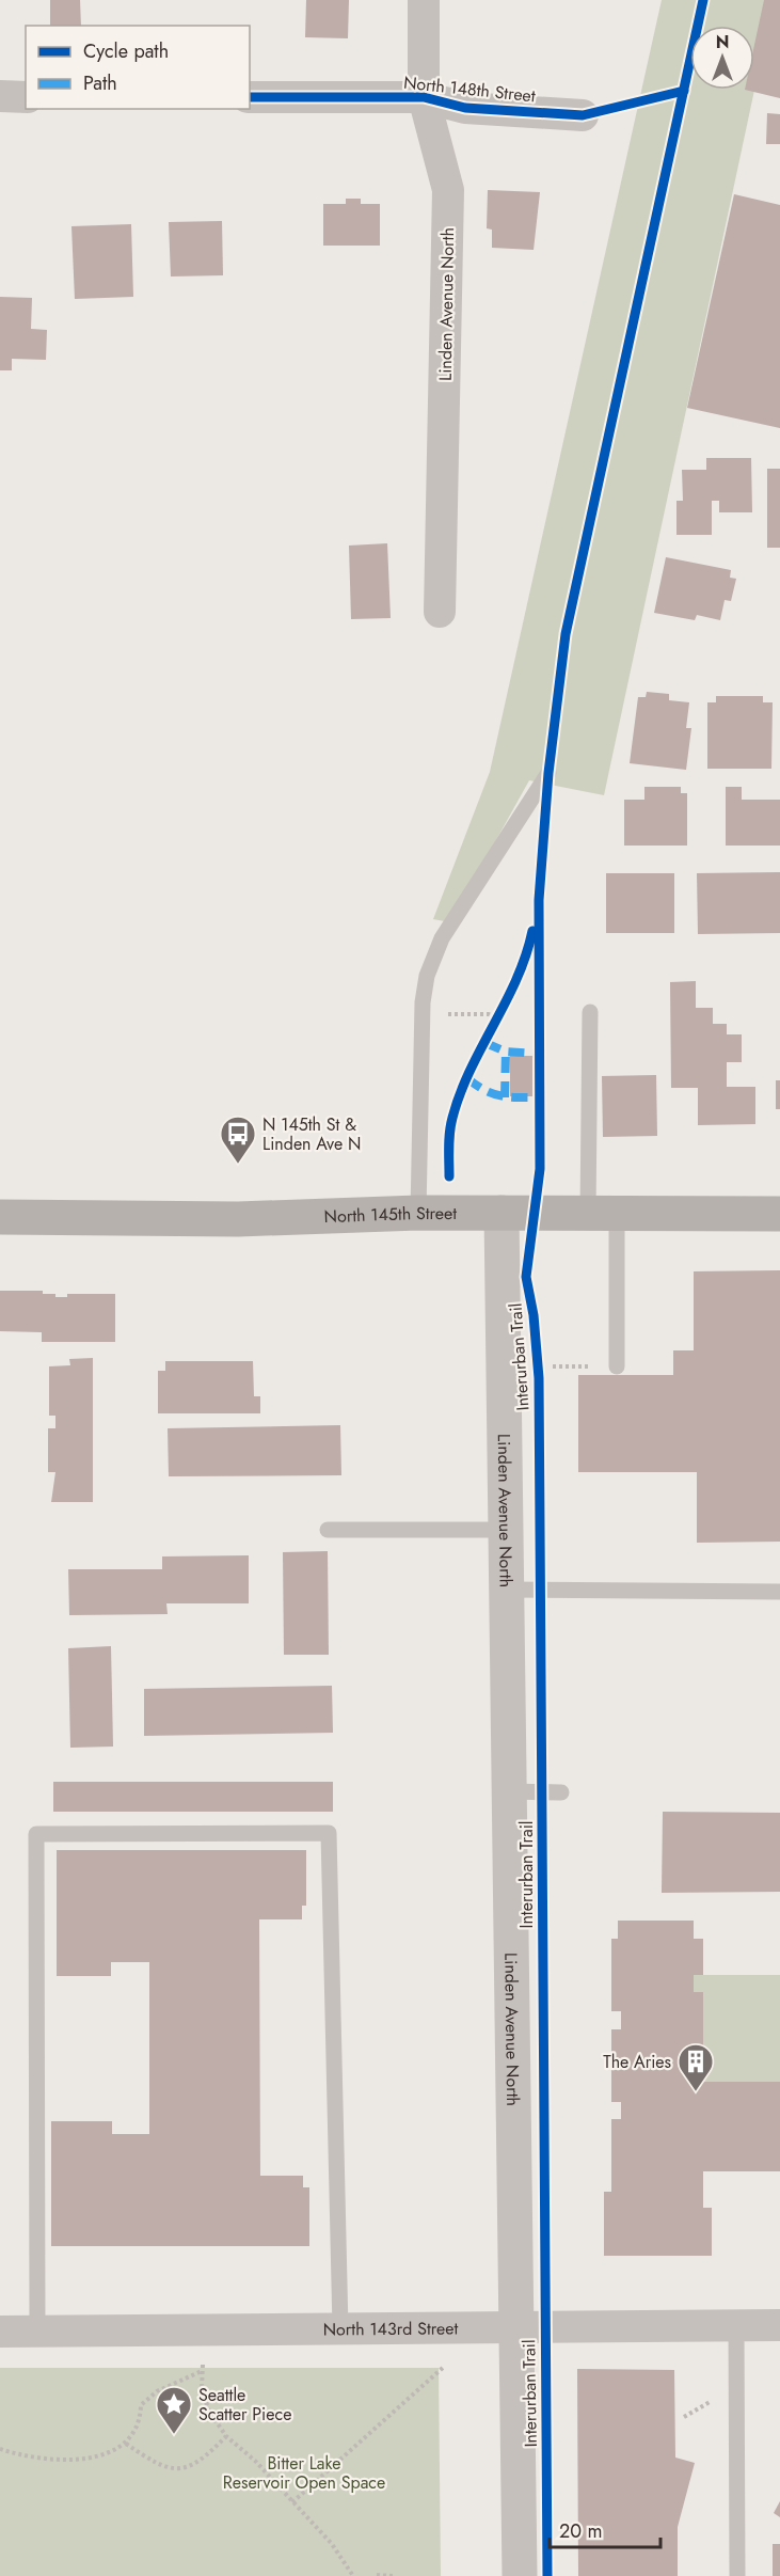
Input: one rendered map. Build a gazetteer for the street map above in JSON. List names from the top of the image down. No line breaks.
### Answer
{"streets":{"main road":["North 145th Street"],"street":["North 148th Street","Linden Avenue North","North 143rd Street"],"cycle path":["Interurban Trail"]},"crossings":[["North 148th Street","Linden Avenue North"],["Linden Avenue North","North 145th Street"],["Linden Avenue North","North 143rd Street"]],"parks":["Bitter Lake Reservoir Open Space"],"places":{"bus stop":["N 145th St & Linden Ave N"],"building":["The Aries"],"place":["Seattle Scatter Piece"]},"legend":["Cycle path","Path"],"scale_bar":"20 m","north":"top"}
